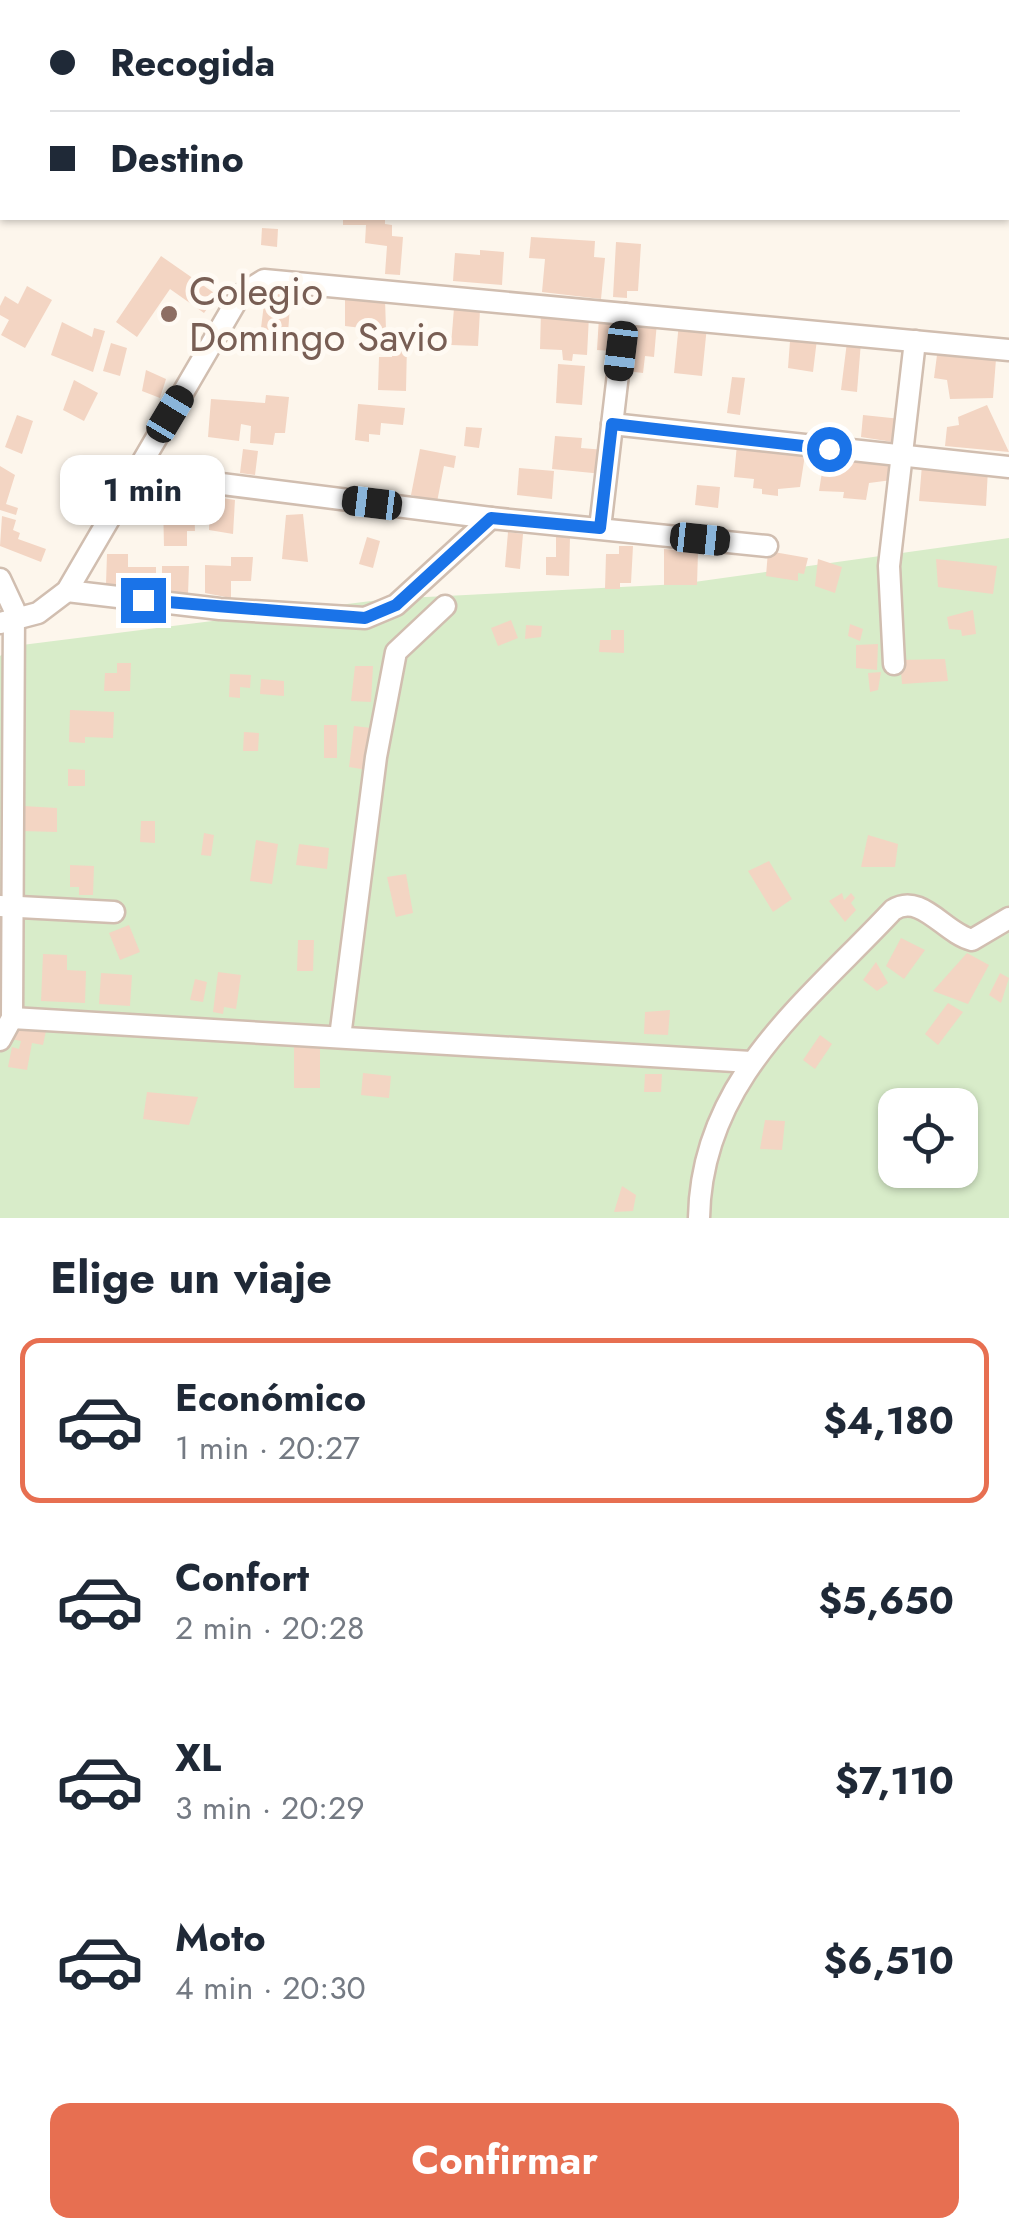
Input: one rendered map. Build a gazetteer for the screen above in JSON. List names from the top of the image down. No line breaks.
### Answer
{"places":["Colegio Domingo Savio"],"page":{"banner":["Recogida","Destino"],"bubble":"1 min","heading":"Elige un viaje","list":[{"name":"Económico","note":"1 min · 20:27","value":"$4,180"},{"name":"Confort","note":"2 min · 20:28","value":"$5,650"},{"name":"XL","note":"3 min · 20:29","value":"$7,110"},{"name":"Moto","note":"4 min · 20:30","value":"$6,510"}],"buttons":"Confirmar"}}
